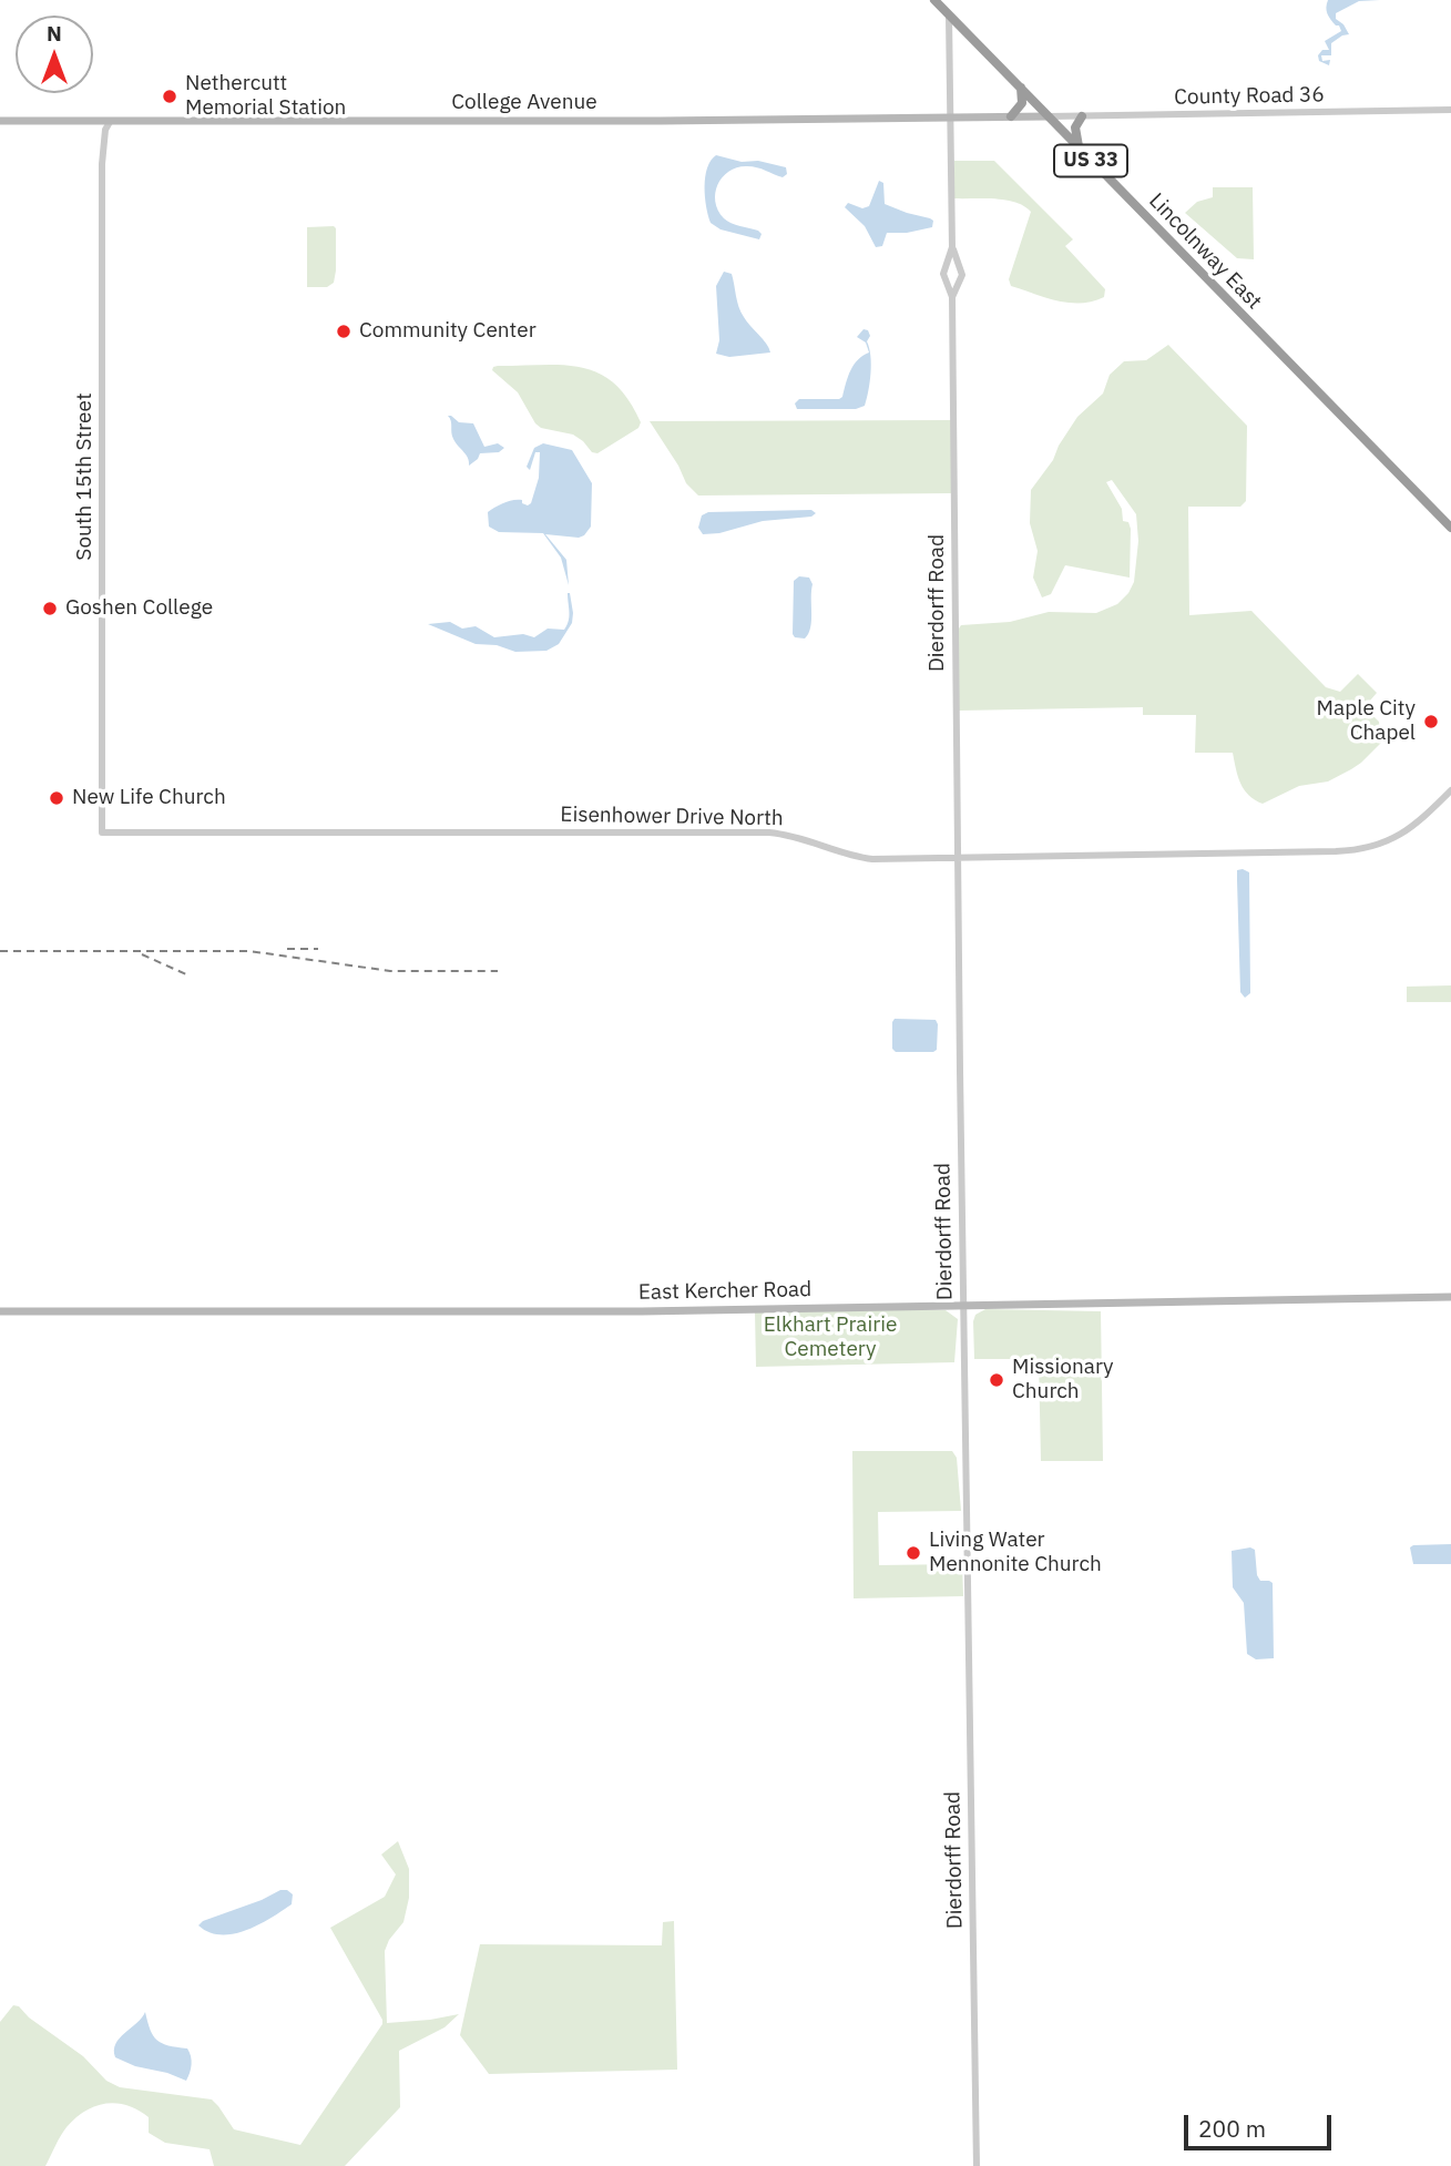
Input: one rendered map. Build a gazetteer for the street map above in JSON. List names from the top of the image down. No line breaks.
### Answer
{"streets":{"highway":["US 33","Lincolnway East"],"main road":["College Avenue","East Kercher Road"],"street":["County Road 36","South 15th Street","Dierdorff Road","Eisenhower Drive North"]},"crossings":[["County Road 36","College Avenue"],["County Road 36","Lincolnway East"],["College Avenue","Lincolnway East"],["College Avenue","South 15th Street"],["College Avenue","Dierdorff Road"],["Lincolnway East","Dierdorff Road"],["South 15th Street","Eisenhower Drive North"],["Dierdorff Road","Eisenhower Drive North"],["Dierdorff Road","East Kercher Road"]],"parks":["Elkhart Prairie Cemetery"],"places":["Nethercutt Memorial Station","Community Center","Goshen College","Maple City Chapel","New Life Church","Missionary Church","Living Water Mennonite Church"],"scale_bar":"200 m","north":"top"}
